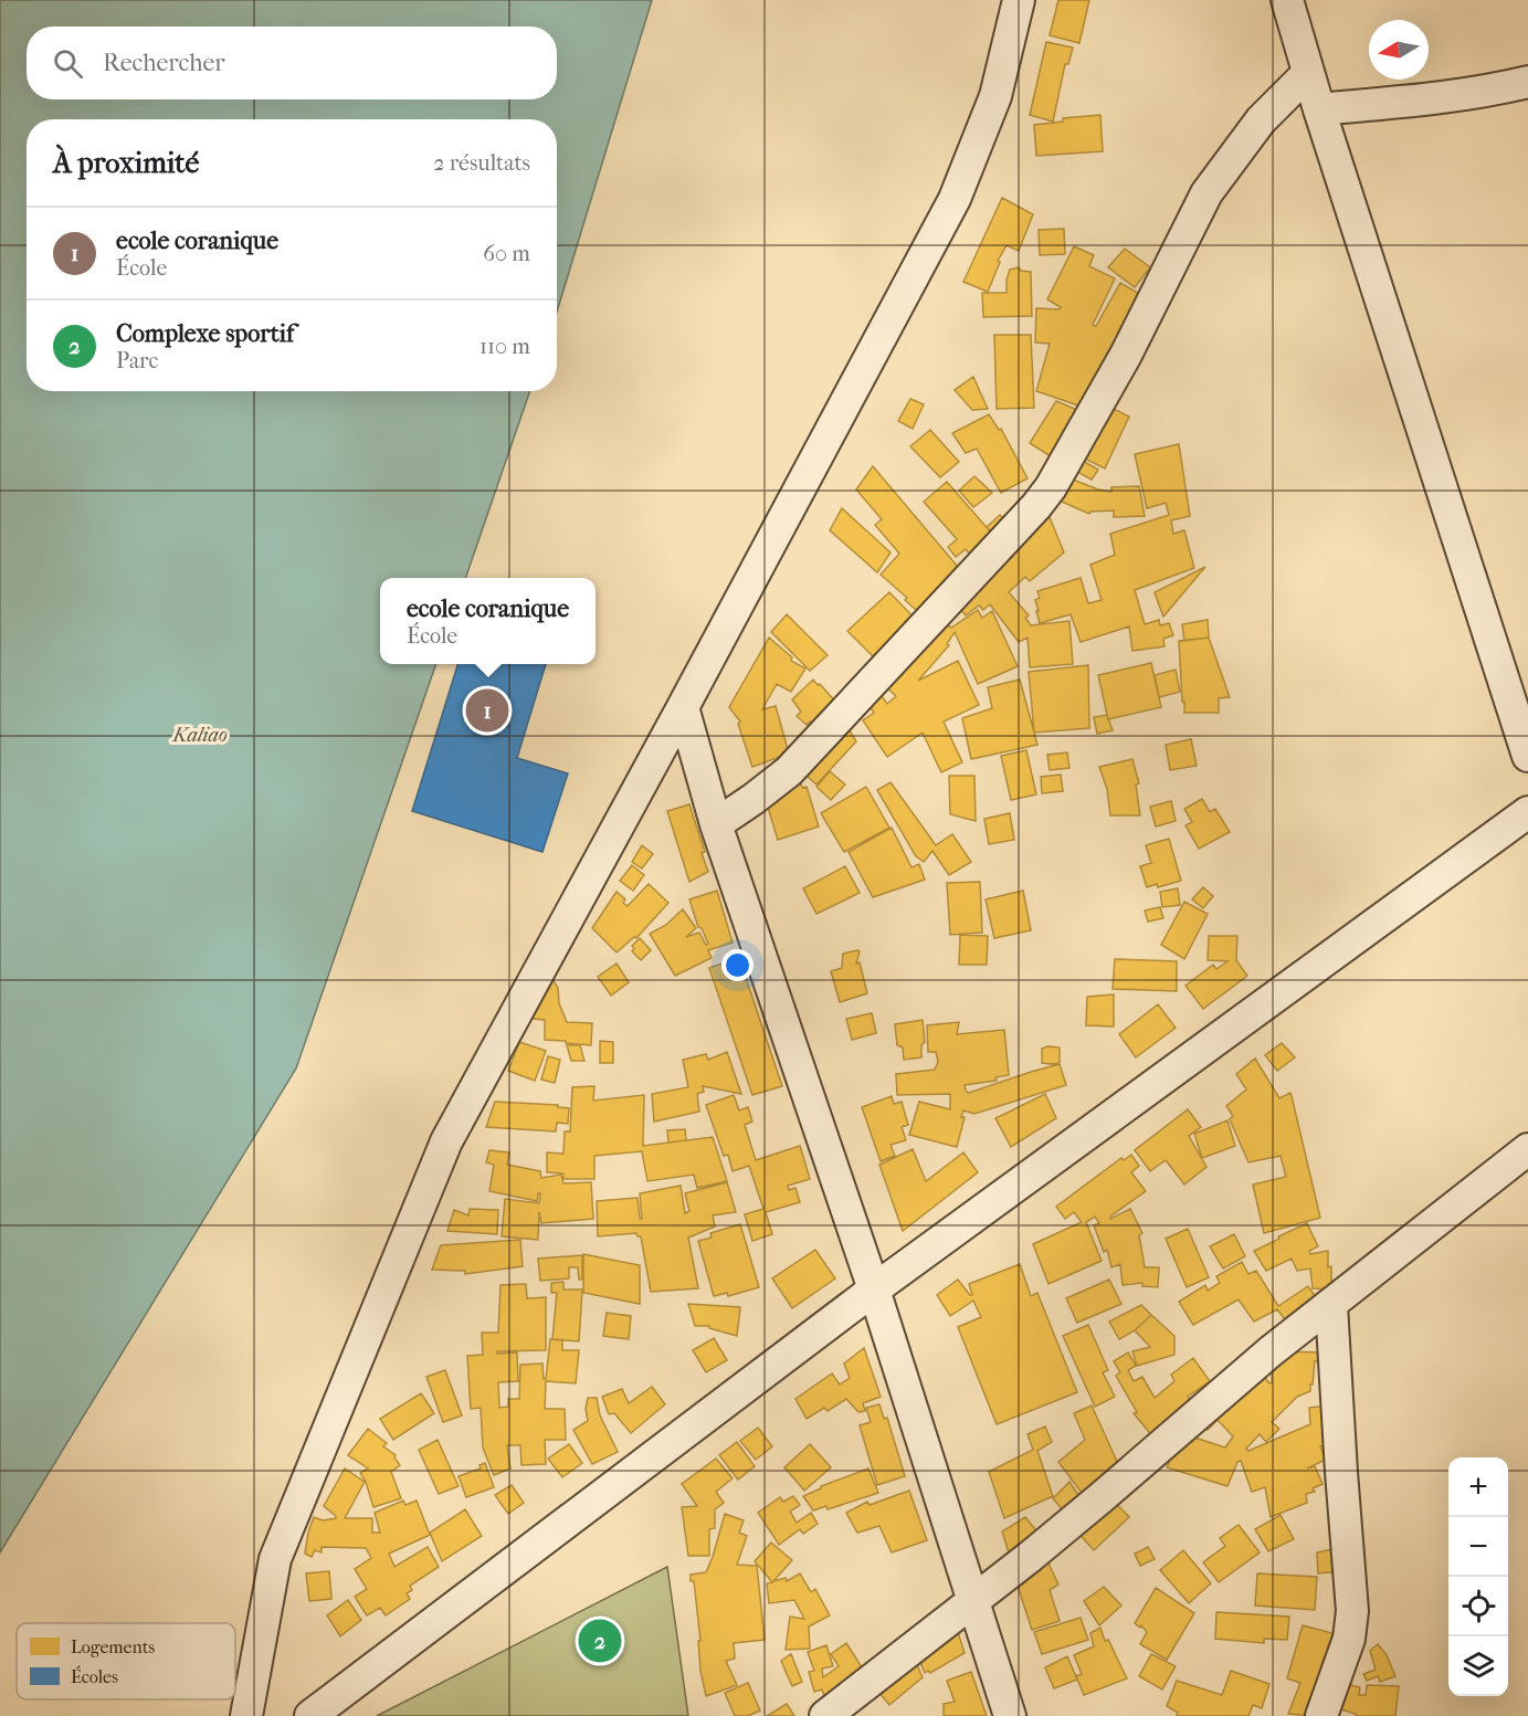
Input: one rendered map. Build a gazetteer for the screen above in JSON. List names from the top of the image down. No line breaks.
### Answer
{"water":["Kaliao"],"legend":["Logements","Écoles"],"north":"left","page":{"search":"Rechercher","heading":["À proximité","2 résultats"],"list":[{"mark":"1","name":"ecole coranique","note":"École","value":"60 m"},{"mark":"2","name":"Complexe sportif","note":"Parc","value":"110 m"}],"popup":["ecole coranique","École"],"pins":["1","2"],"map_buttons":["+","−"]}}
